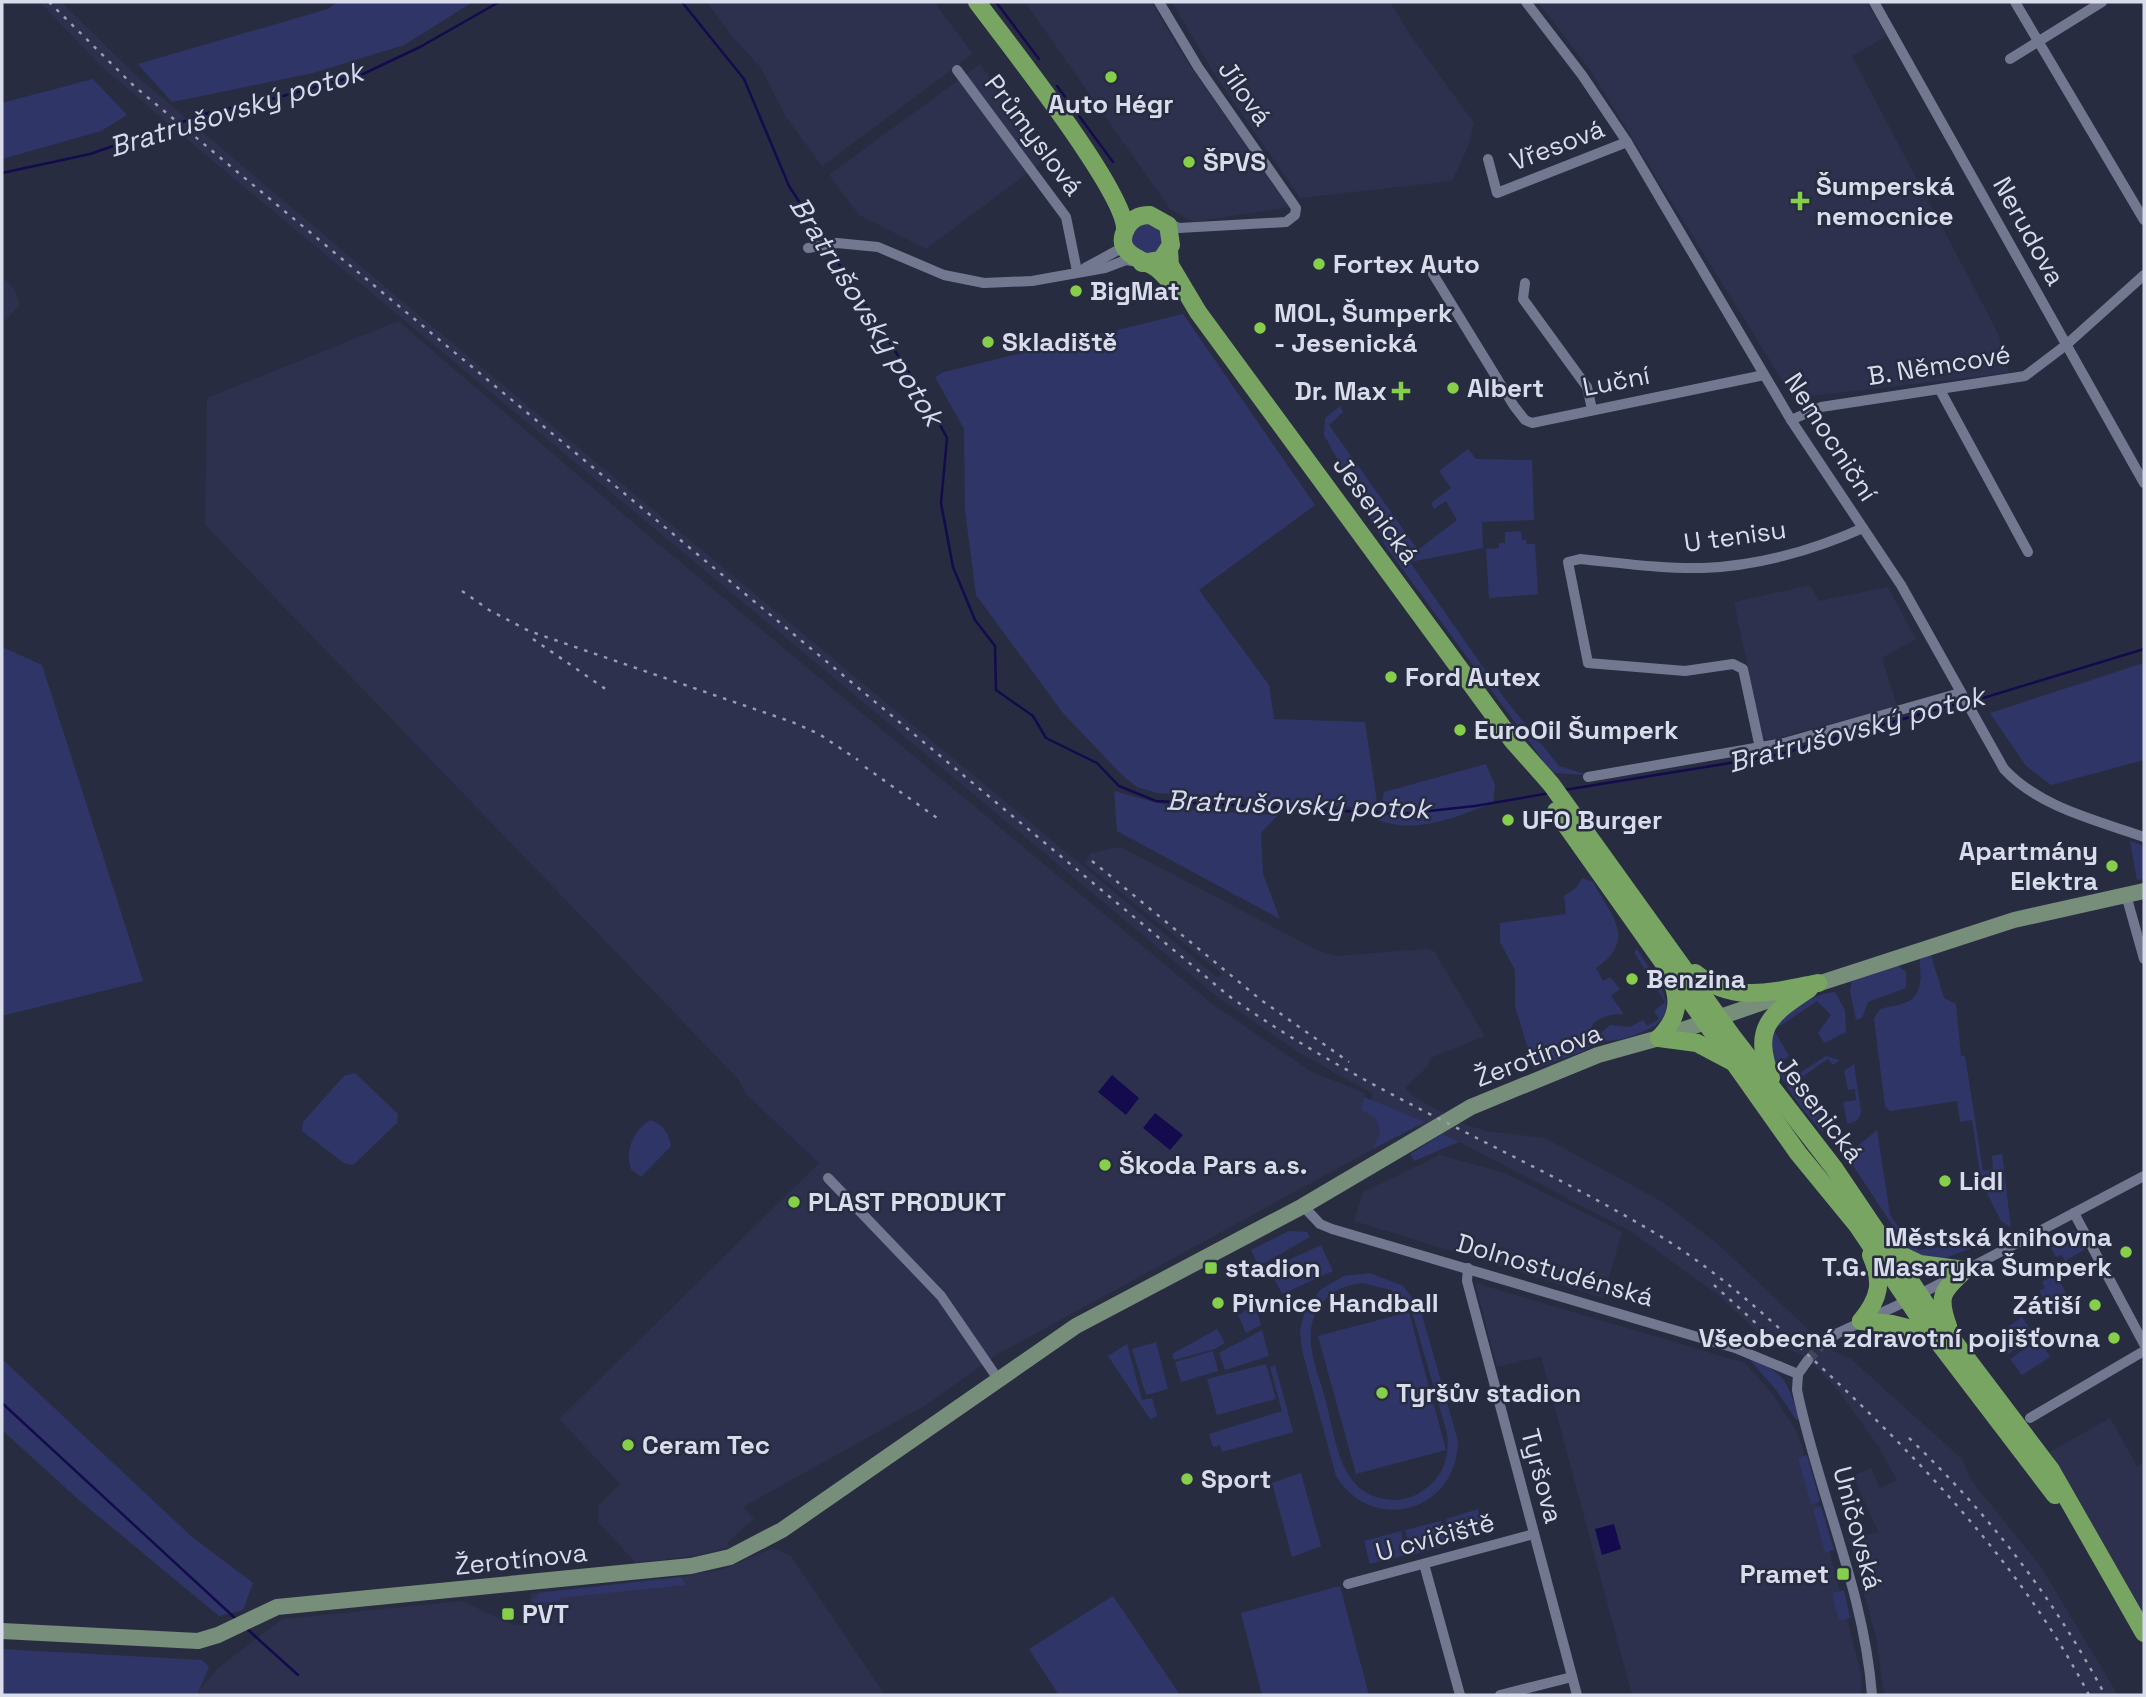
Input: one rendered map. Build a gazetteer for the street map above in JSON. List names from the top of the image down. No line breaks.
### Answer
{"streets":{"main road":["Jesenická"],"street":["Jílová","Průmyslová","Vřesová","Nerudova","B. Němcové","Luční","Nemocniční","U tenisu","Žerotínova","Dolnostudénská","Tyršova","Uničovská","U cvičiště"]},"crossings":[["Jílová","Jesenická"],["Vřesová","Nemocniční"],["Nerudova","B. Němcové"],["B. Němcové","Nemocniční"],["Luční","Nemocniční"],["Nemocniční","U tenisu"],["Jesenická","Žerotínova"],["Žerotínova","Dolnostudénská"],["Dolnostudénská","Tyršova"],["Dolnostudénská","Uničovská"],["Tyršova","U cvičiště"]],"water":["Bratrušovský potok"],"places":{"other":["Auto Hégr","ŠPVS","Fortex Auto","BigMat","MOL, Šumperk - Jesenická","Skladiště","Albert","Ford Autex","EuroOil Šumperk","UFO Burger","Apartmány Elektra","Benzina","Škoda Pars a.s.","Lidl","PLAST PRODUKT","Městská knihovna T.G. Masaryka Šumperk","Pivnice Handball","Zátiší","Všeobecná zdravotní pojišťovna","Tyršův stadion","Ceram Tec","Sport"],"health":["Šumperská nemocnice","Dr. Max"],"transit":["stadion","Pramet","PVT"]}}
